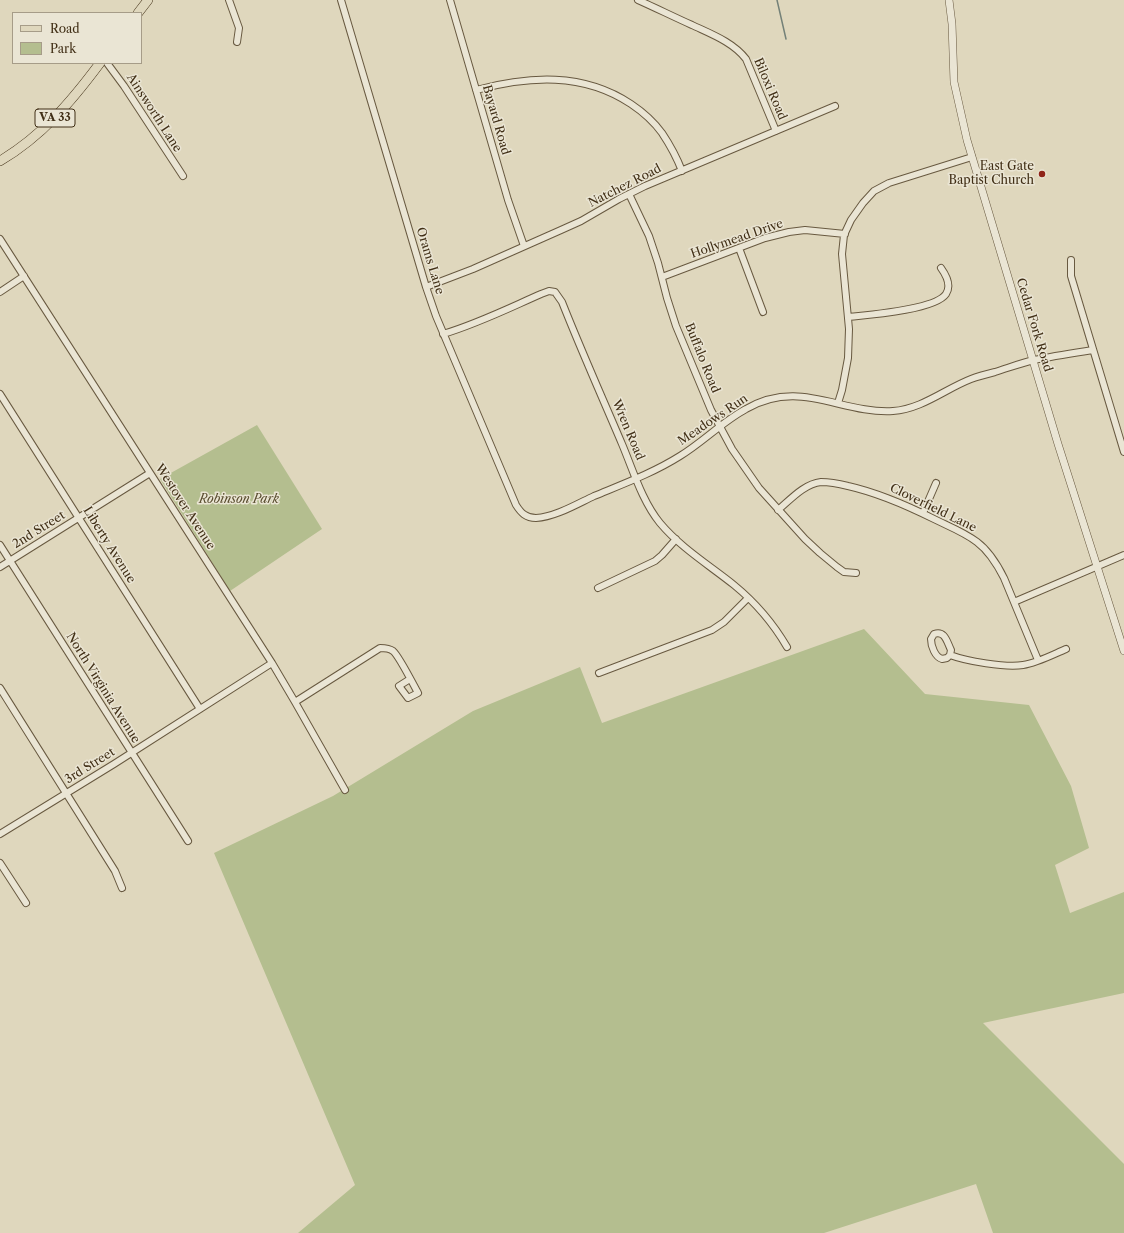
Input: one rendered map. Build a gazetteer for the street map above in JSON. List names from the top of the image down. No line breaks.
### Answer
{"streets":{"main road":["VA 33"],"street":["Biloxi Road","Ainsworth Lane","Bayard Road","Natchez Road","Hollymead Drive","Orams Lane","Cedar Fork Road","Buffalo Road","Meadows Run","Wren Road","Westover Avenue","Cloverfield Lane","2nd Street","Liberty Avenue","North Virginia Avenue","3rd Street"]},"crossings":[["Biloxi Road","Natchez Road"],["Bayard Road","Natchez Road"],["Natchez Road","Orams Lane"],["Natchez Road","Buffalo Road"],["Hollymead Drive","Buffalo Road"],["Orams Lane","Meadows Run"],["Orams Lane","Wren Road"],["Cedar Fork Road","Meadows Run"],["Buffalo Road","Meadows Run"],["Buffalo Road","Cloverfield Lane"],["Meadows Run","Wren Road"],["Westover Avenue","2nd Street"],["Westover Avenue","3rd Street"],["2nd Street","Liberty Avenue"],["2nd Street","North Virginia Avenue"],["Liberty Avenue","3rd Street"],["North Virginia Avenue","3rd Street"]],"parks":["Robinson Park"],"places":["East Gate Baptist Church"],"legend":["Road","Park"]}
